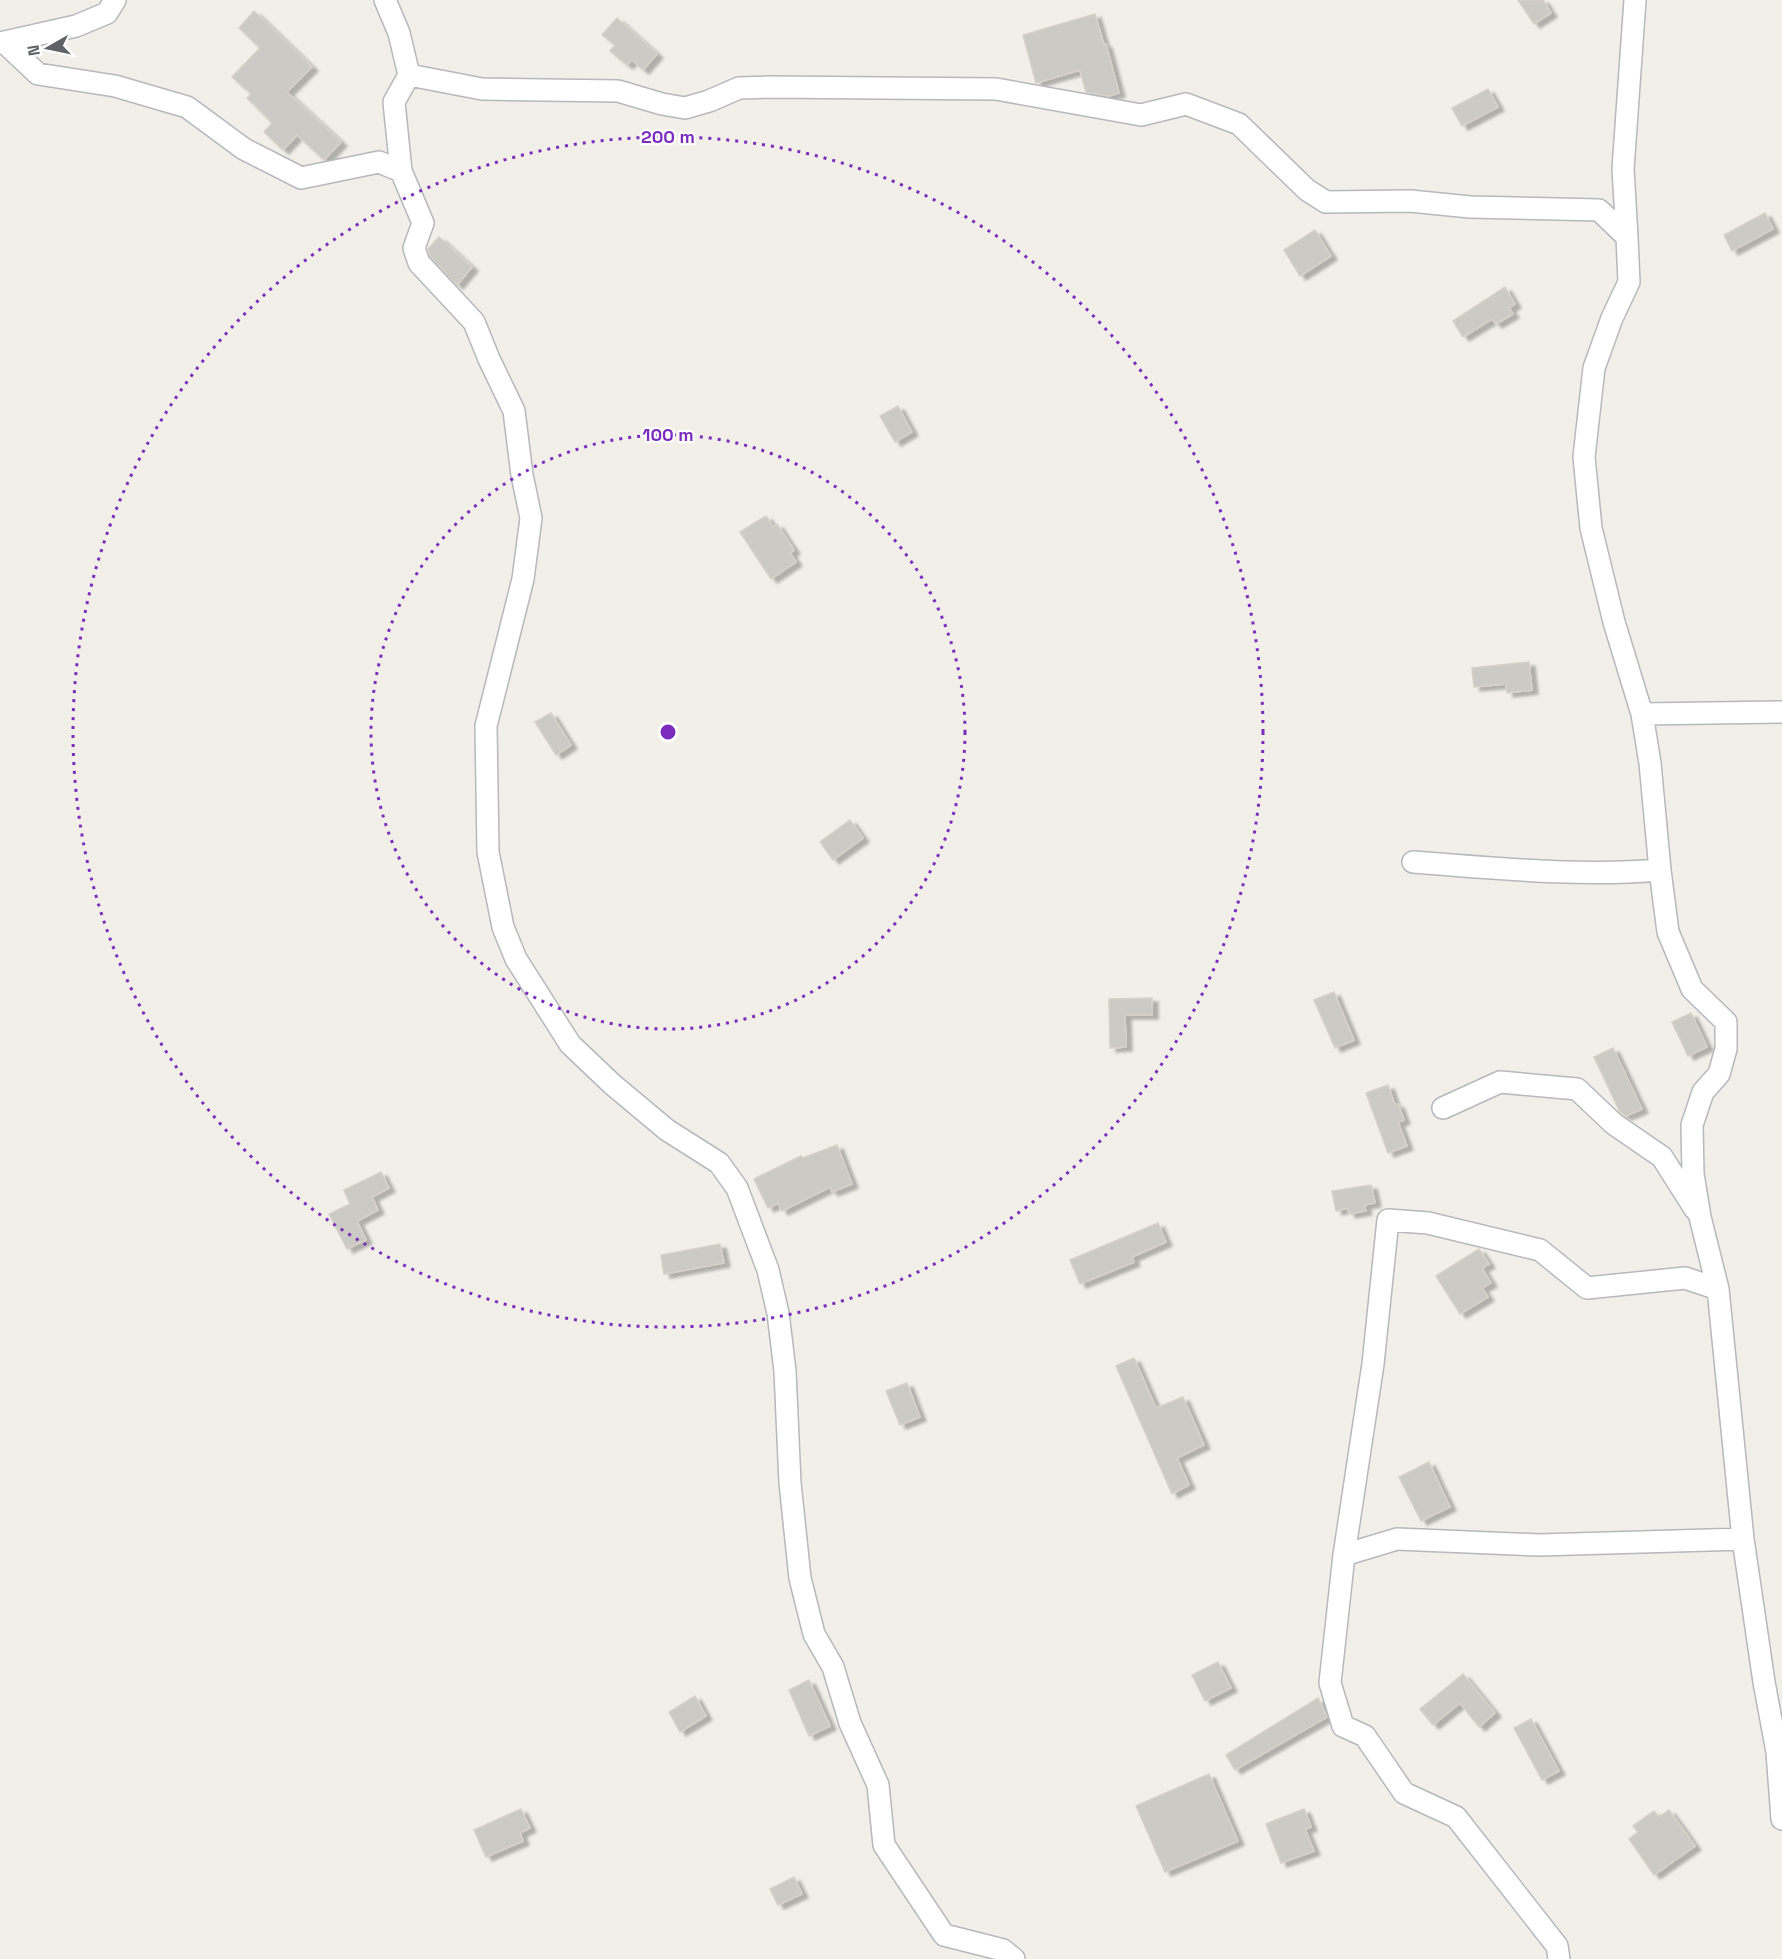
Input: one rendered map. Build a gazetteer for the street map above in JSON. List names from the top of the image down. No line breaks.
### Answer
{"north":"left","rings":["200 m","100 m"]}
